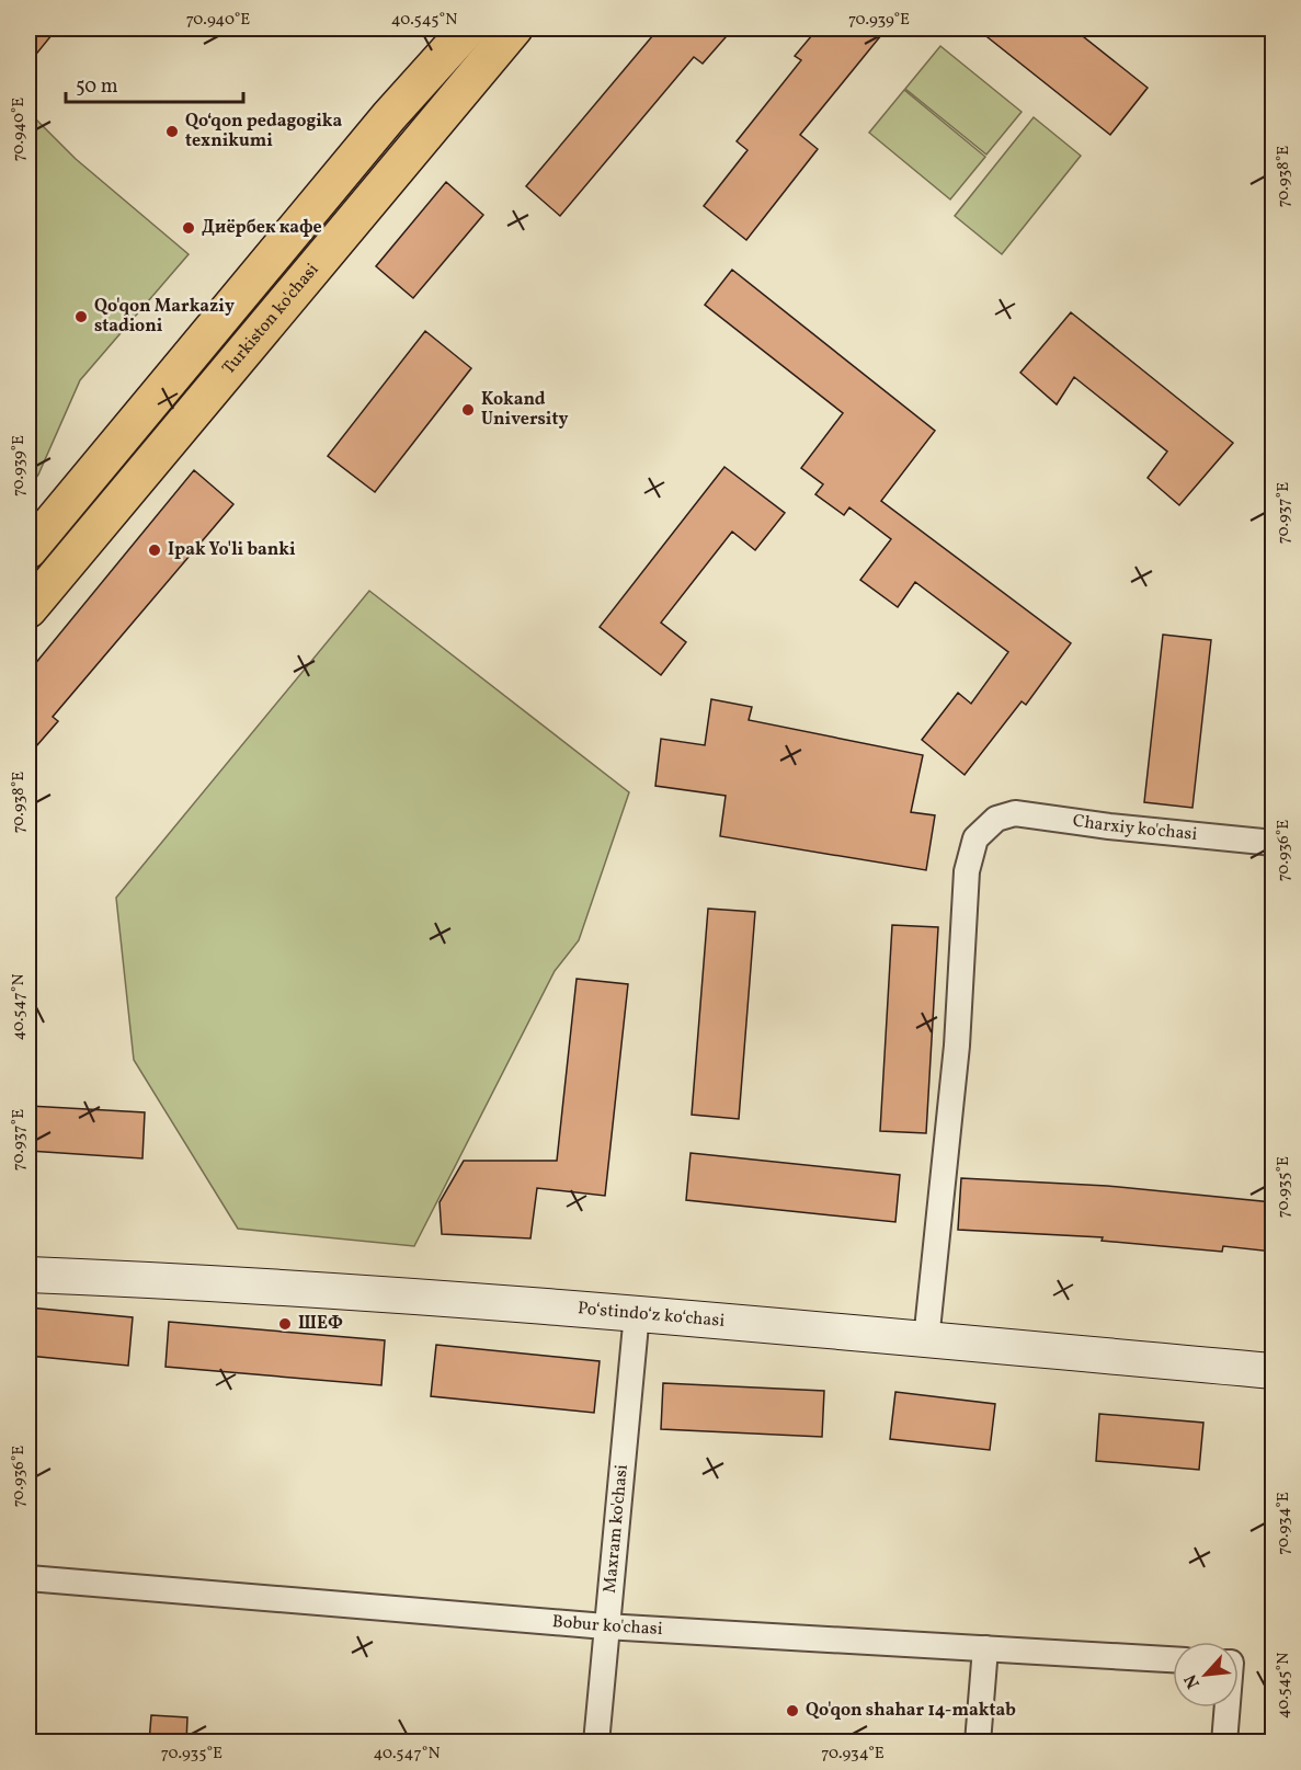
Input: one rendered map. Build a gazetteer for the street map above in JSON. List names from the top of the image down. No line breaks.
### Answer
{"streets":{"main road":["Turkiston ko'chasi","Poʻstindoʻz koʻchasi"],"street":["Charxiy ko'chasi","Maxram ko'chasi","Bobur ko'chasi"]},"crossings":[["Charxiy ko'chasi","Poʻstindoʻz koʻchasi"],["Poʻstindoʻz koʻchasi","Maxram ko'chasi"],["Maxram ko'chasi","Bobur ko'chasi"]],"places":["Qo‘qon pedagogika texnikumi","Диёрбек кафе","Qo'qon Markaziy stadioni","Kokand University","Ipak Yo'li banki","ШЕФ","Qo'qon shahar 14-maktab"],"scale_bar":"50 m","north":"bottom left","coordinates":["70.940°E","40.545°N","70.939°E","70.938°E","70.937°E","70.936°E","40.547°N","70.935°E","70.934°E"]}
